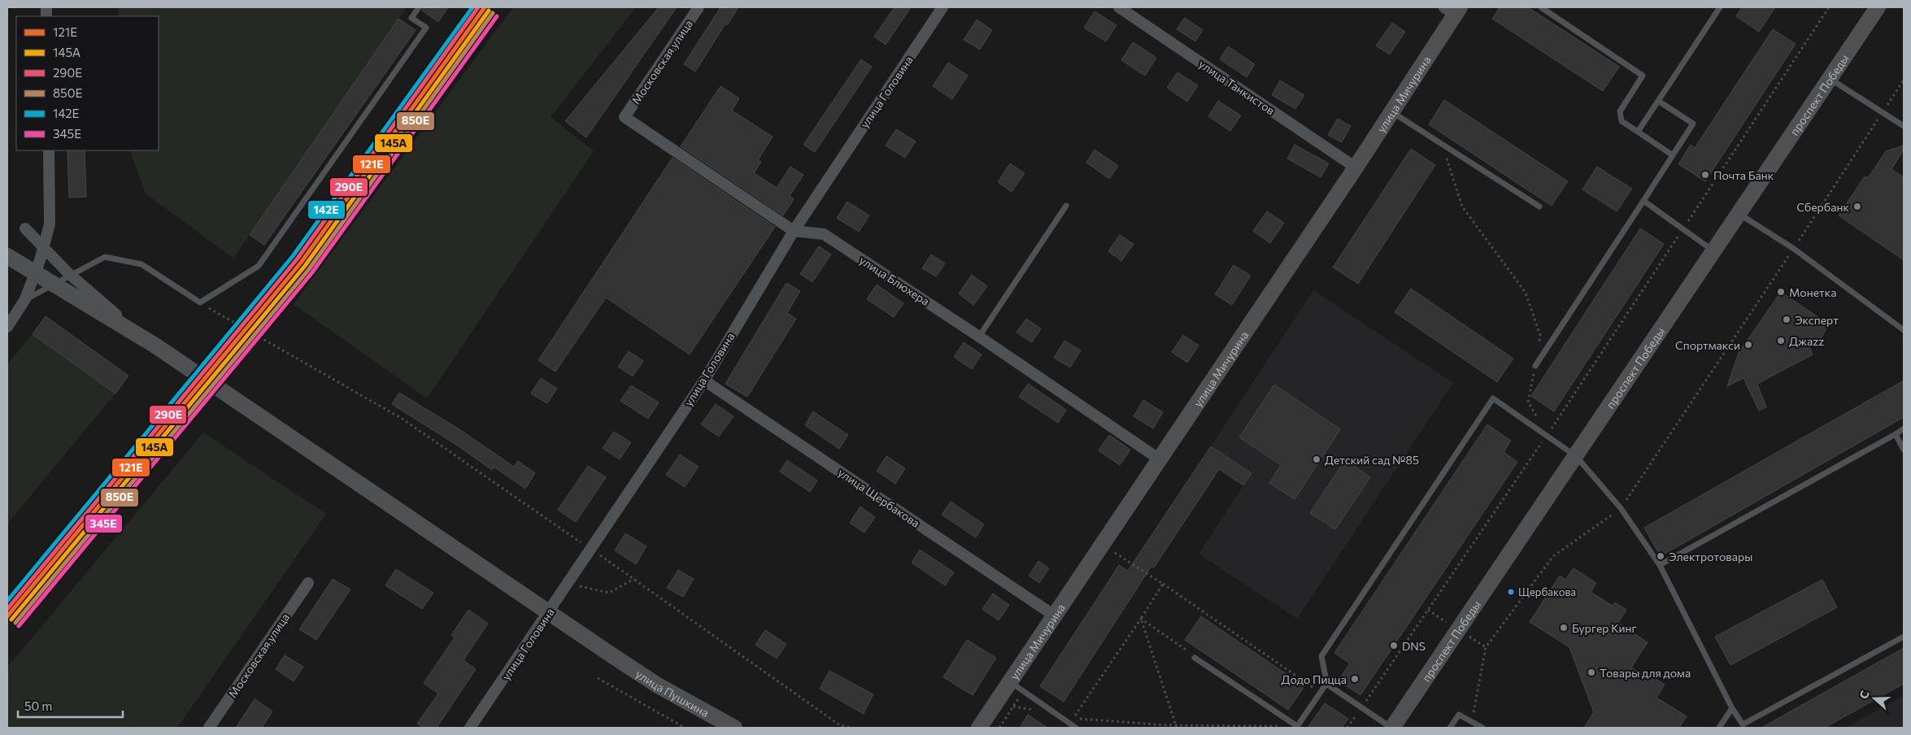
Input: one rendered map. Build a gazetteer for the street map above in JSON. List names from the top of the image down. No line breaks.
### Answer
{"streets":{"street":["Московская улица","улица Танкистов","улица Головина","улица Мичурина","проспект Победы","улица Блюхера","улица Щербакова","улица Пушкина"]},"crossings":[["Московская улица","улица Блюхера"],["улица Танкистов","улица Мичурина"],["улица Головина","улица Блюхера"],["улица Головина","улица Щербакова"],["улица Мичурина","улица Блюхера"],["улица Мичурина","улица Щербакова"]],"places":["Почта Банк","Сбербанк","Монетка","Эксперт","Джаzz","Спортмакси","Детский сад №85","Электротовары","Щербакова","Бургер Кинг","DNS","Товары для дома","Додо Пицца"],"lines":["transit line 121Е","transit line 290Е","transit line 142Е","transit line 145А","transit line 850Е","transit line 345Е"],"legend":["121Е","145А","290Е","850Е","142Е","345Е"],"scale_bar":"50 m","north":"left"}
